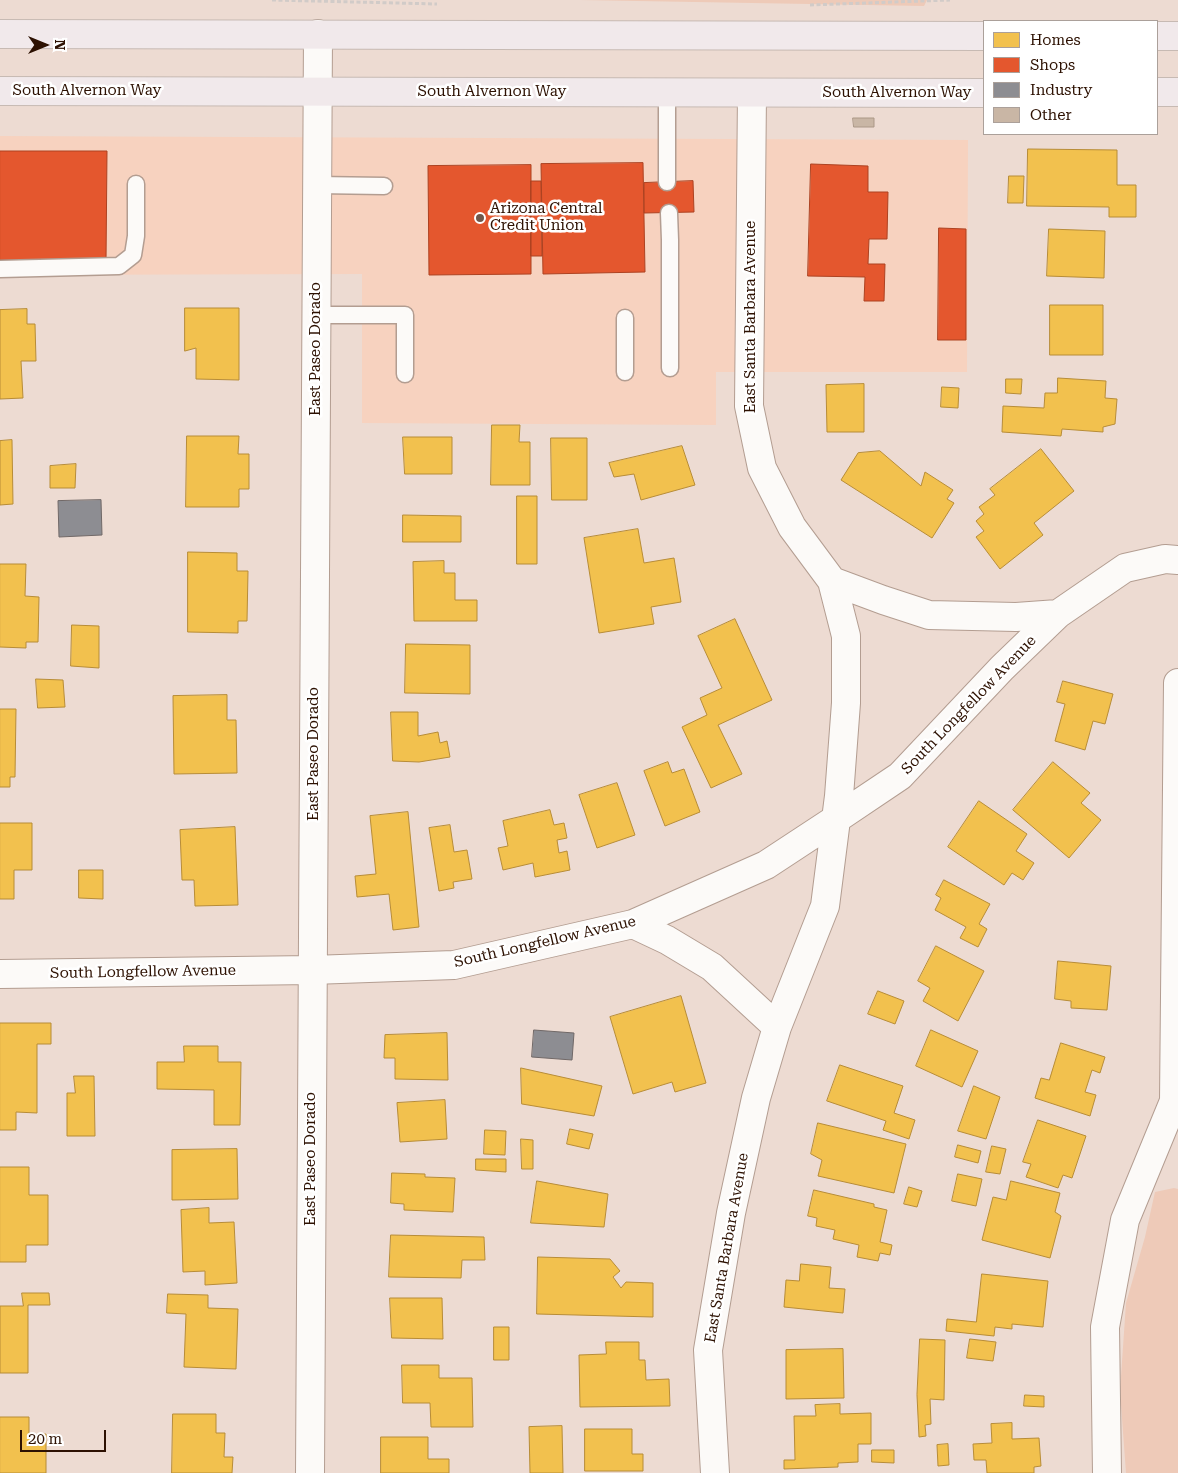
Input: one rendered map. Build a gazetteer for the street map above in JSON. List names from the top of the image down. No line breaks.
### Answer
{"streets":{"main road":["South Alvernon Way"],"street":["East Santa Barbara Avenue","East Paseo Dorado","South Longfellow Avenue"]},"crossings":[["South Alvernon Way","East Santa Barbara Avenue"],["South Alvernon Way","East Paseo Dorado"],["East Santa Barbara Avenue","South Longfellow Avenue"],["East Paseo Dorado","South Longfellow Avenue"]],"places":["Arizona Central Credit Union"],"legend":["Homes","Shops","Industry","Other"],"scale_bar":"20 m","north":"right"}
